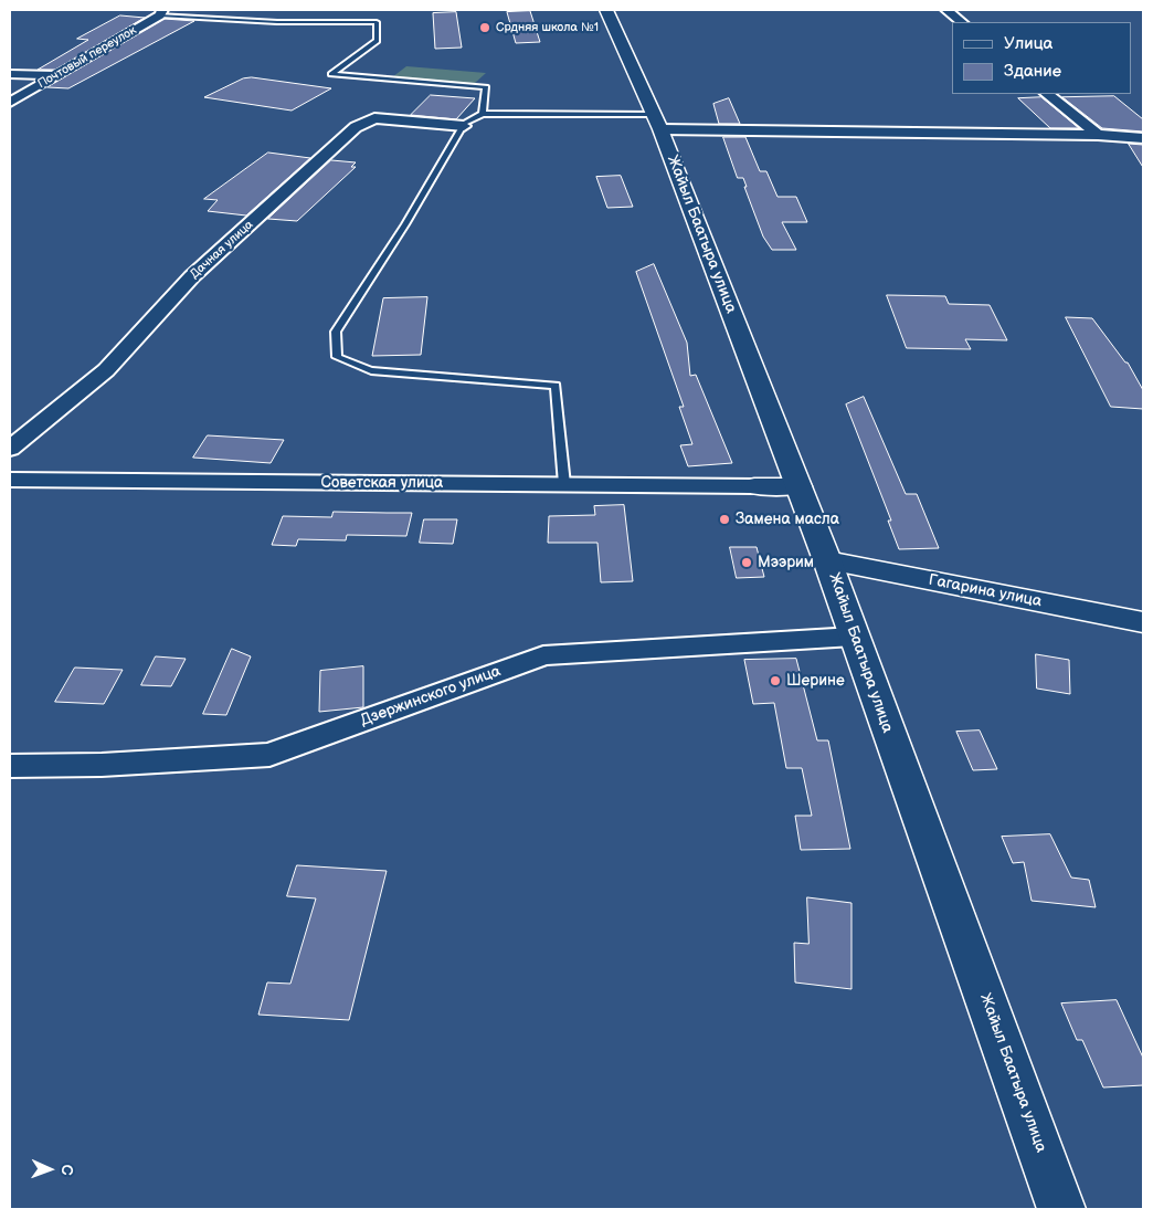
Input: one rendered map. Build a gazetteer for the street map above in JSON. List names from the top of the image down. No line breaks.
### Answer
{"streets":{"main road":["Жайыл Баатыра улица","Гагарина улица"],"street":["Почтовый переулок","Дачная улица","Советская улица","Дзержинского улица"]},"crossings":[["Жайыл Баатыра улица","Гагарина улица"],["Жайыл Баатыра улица","Дзержинского улица"]],"places":["Срдняя школа №1","Замена масла","Мээрим","Шерине"],"legend":["Улица","Здание"],"north":"right"}
